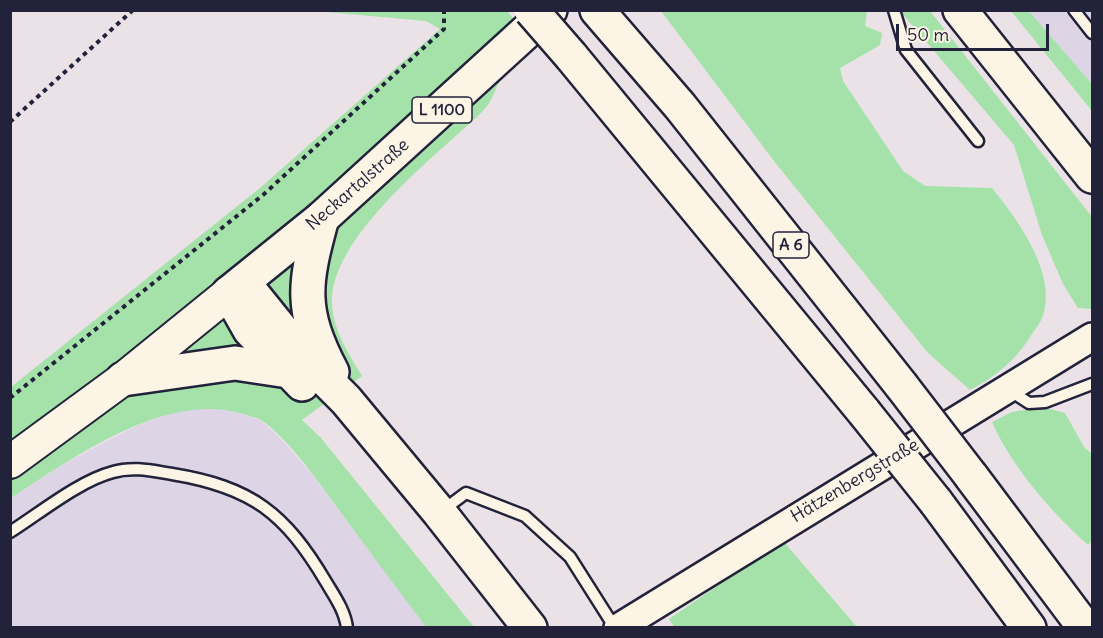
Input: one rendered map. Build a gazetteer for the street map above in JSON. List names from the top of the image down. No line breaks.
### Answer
{"streets":{"main road":["L 1100","Neckartalstraße","A 6"],"street":["Hätzenbergstraße"]},"crossings":[["L 1100","Neckartalstraße"]],"scale_bar":"50 m"}
